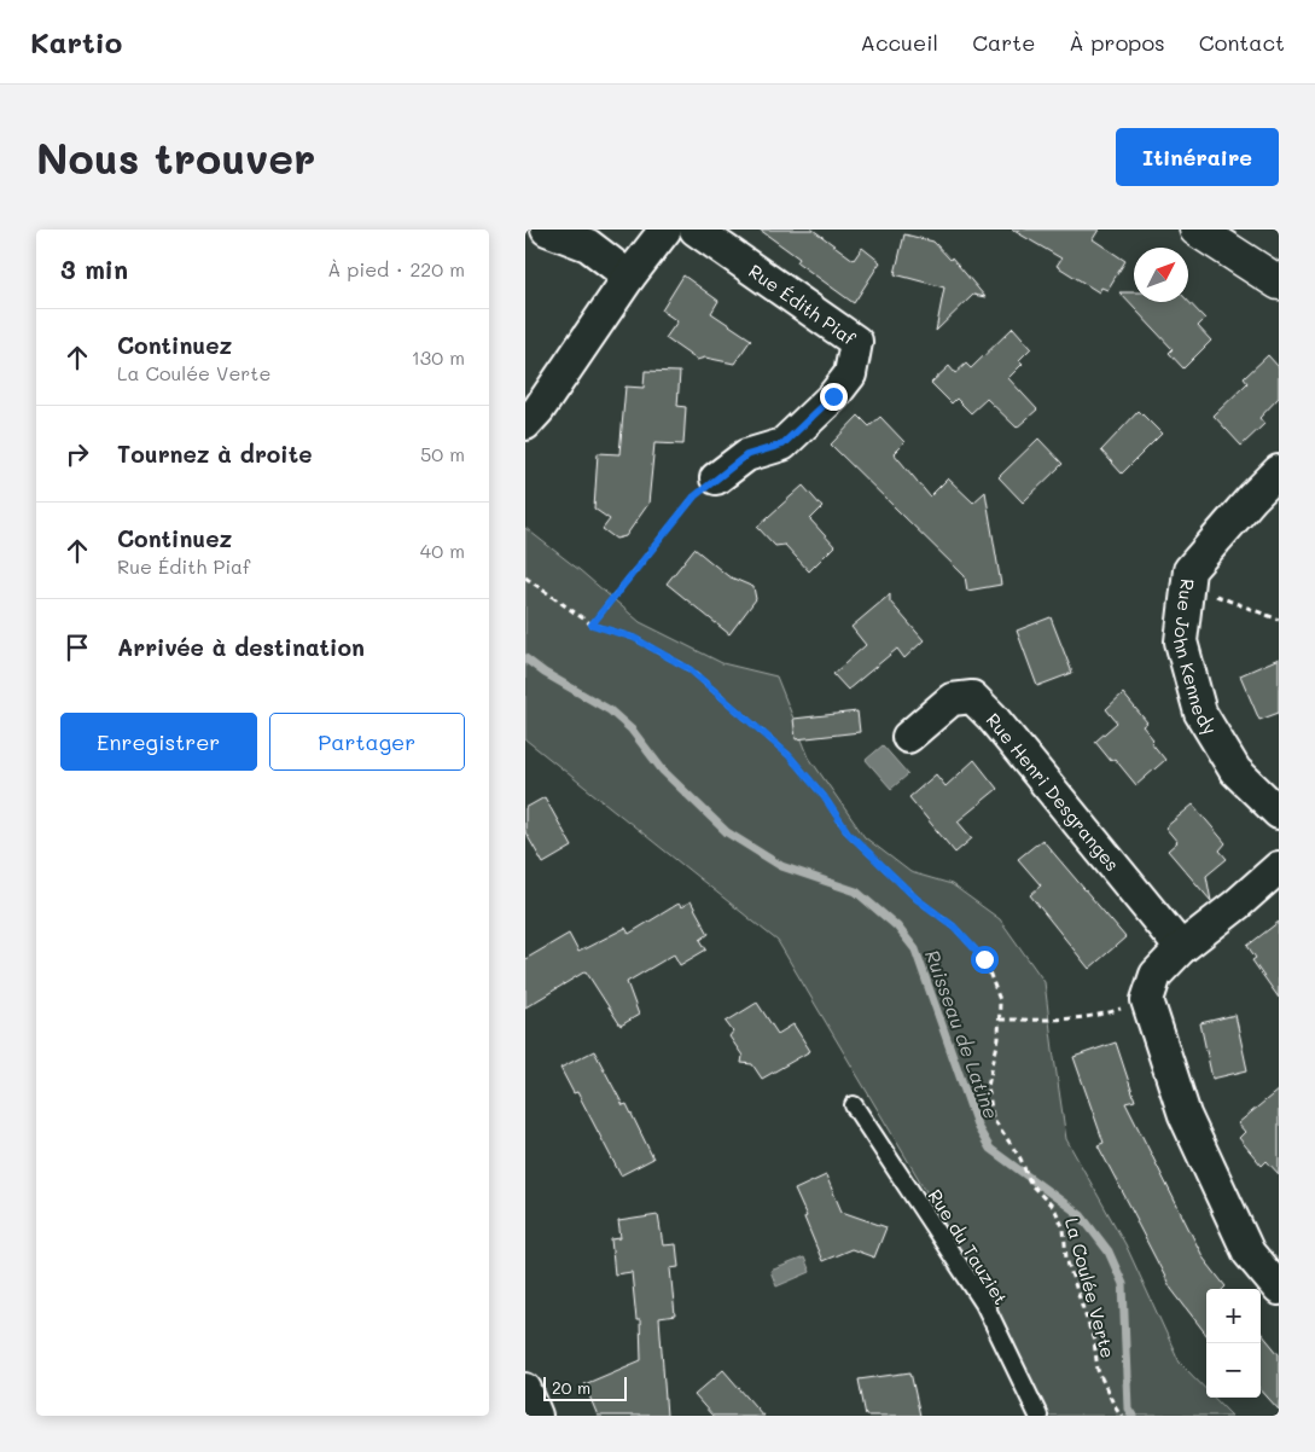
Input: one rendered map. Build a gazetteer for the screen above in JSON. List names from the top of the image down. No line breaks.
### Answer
{"streets":{"street":["Rue Édith Piaf","Rue John Kennedy","Rue Henri Desgranges"],"lane":["Rue du Tauziet"],"path":["La Coulée Verte"]},"water":["Ruisseau de Latine"],"scale_bar":"20 m","north":"top right","page":{"header":"Kartio","nav":["Accueil","Carte","À propos","Contact"],"buttons":["Itinéraire",["Enregistrer","Partager"]],"title":"Nous trouver","heading":["3 min","À pied · 220 m"],"list":[["Continuez","La Coulée Verte","130 m"],["Tournez à droite","50 m"],["Continuez","Rue Édith Piaf","40 m"],"Arrivée à destination"],"map_buttons":["+","−"],"scale":"20 m"}}
